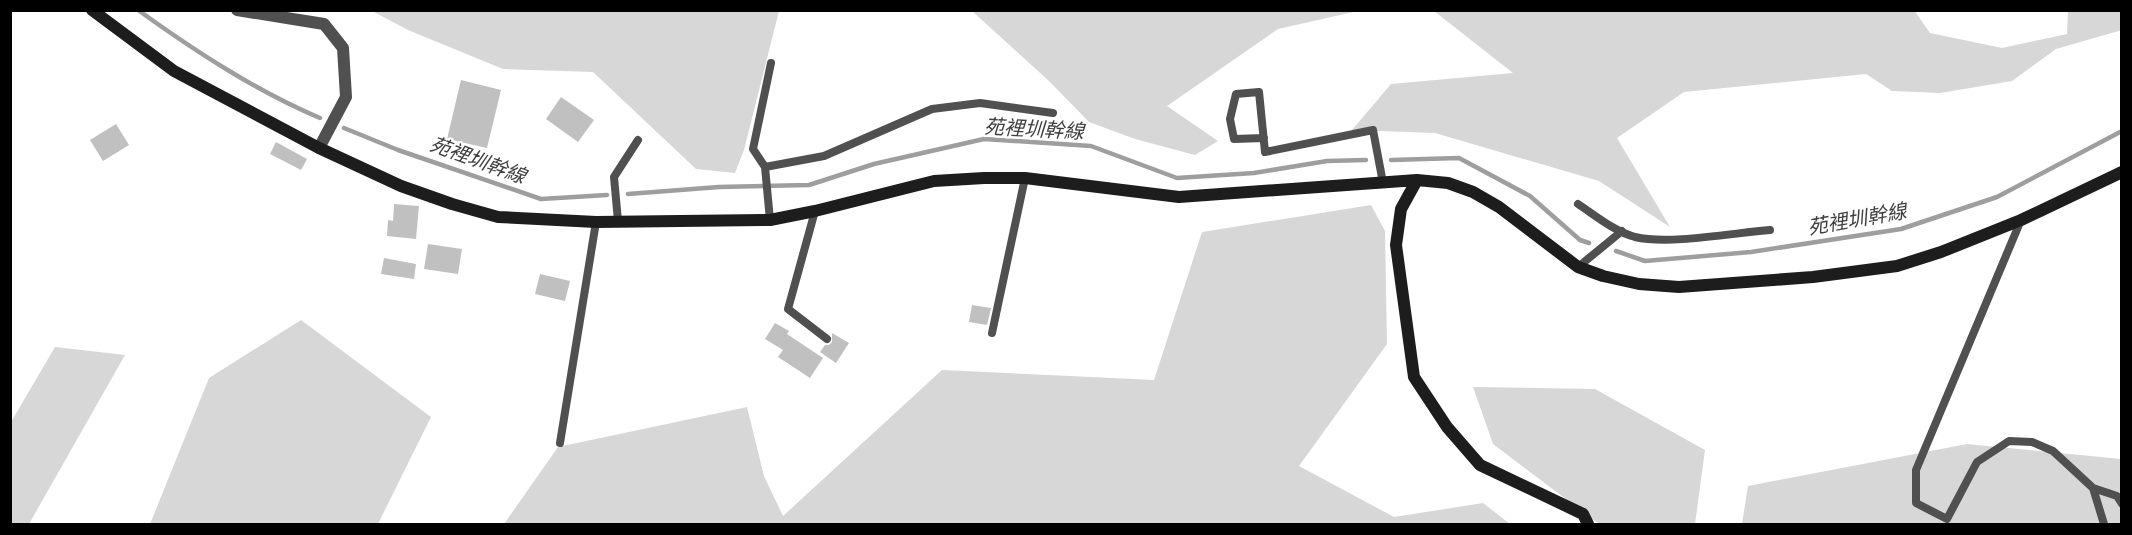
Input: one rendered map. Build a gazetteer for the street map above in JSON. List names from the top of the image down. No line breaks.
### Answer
{"water":["苑裡圳幹線"]}
